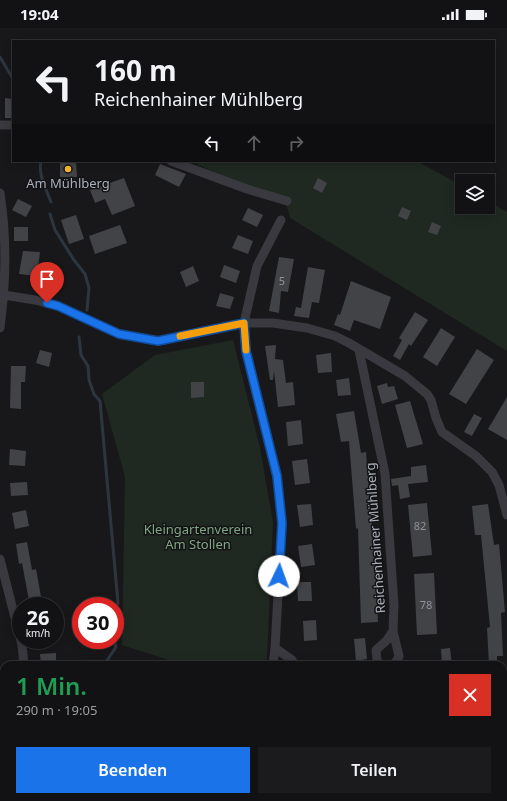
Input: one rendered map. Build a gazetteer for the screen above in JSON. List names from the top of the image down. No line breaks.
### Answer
{"streets":{"street":["Reichenhainer Mühlberg"]},"parks":["Kleingartenverein Am Stollen"],"places":["Am Mühlberg"],"house_numbers":["5","82","78"],"page":{"status":"19:04","turn":["160 m","Reichenhainer Mühlberg"],"speed":"26 km/h","limit":"30","heading":["1 Min.","290 m · 19:05"],"buttons":["Beenden","Teilen"]}}
